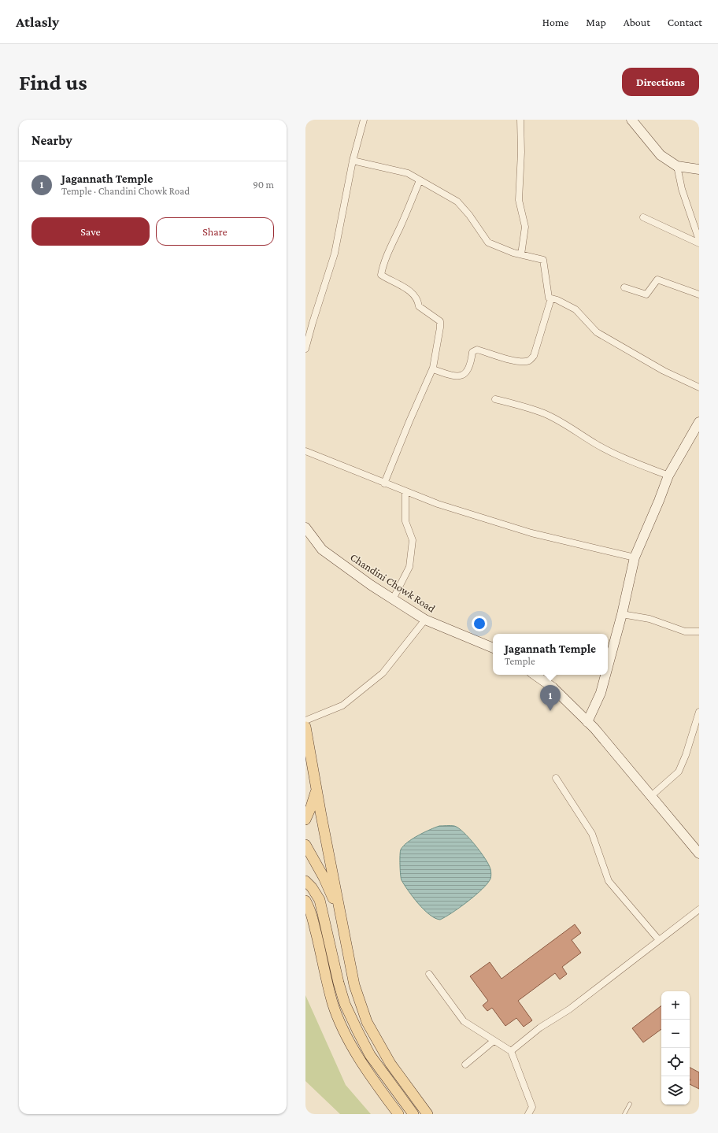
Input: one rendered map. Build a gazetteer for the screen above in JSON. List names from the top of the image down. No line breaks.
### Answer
{"streets":{"main road":["Chandini Chowk Road"]},"page":{"header":"Atlasly","nav":["Home","Map","About","Contact"],"buttons":["Directions",["Save","Share"]],"title":"Find us","heading":"Nearby","list":[{"mark":"1","name":"Jagannath Temple","note":"Temple · Chandini Chowk Road","value":"90 m"}],"popup":["Jagannath Temple","Temple"],"pins":"1","map_buttons":["+","−"]}}
